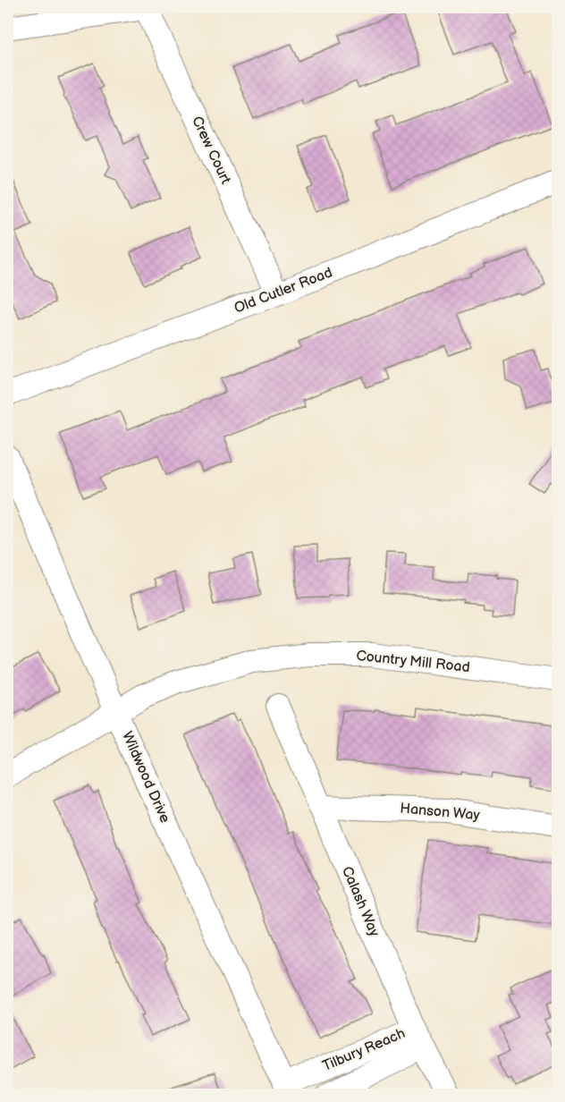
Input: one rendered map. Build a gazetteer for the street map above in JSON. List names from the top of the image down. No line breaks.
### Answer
{"streets":{"street":["Crew Court","Old Cutler Road","Country Mill Road","Wildwood Drive","Hanson Way","Calash Way","Tilbury Reach"]},"crossings":[["Crew Court","Old Cutler Road"],["Country Mill Road","Wildwood Drive"],["Wildwood Drive","Tilbury Reach"],["Hanson Way","Calash Way"],["Calash Way","Tilbury Reach"]]}
